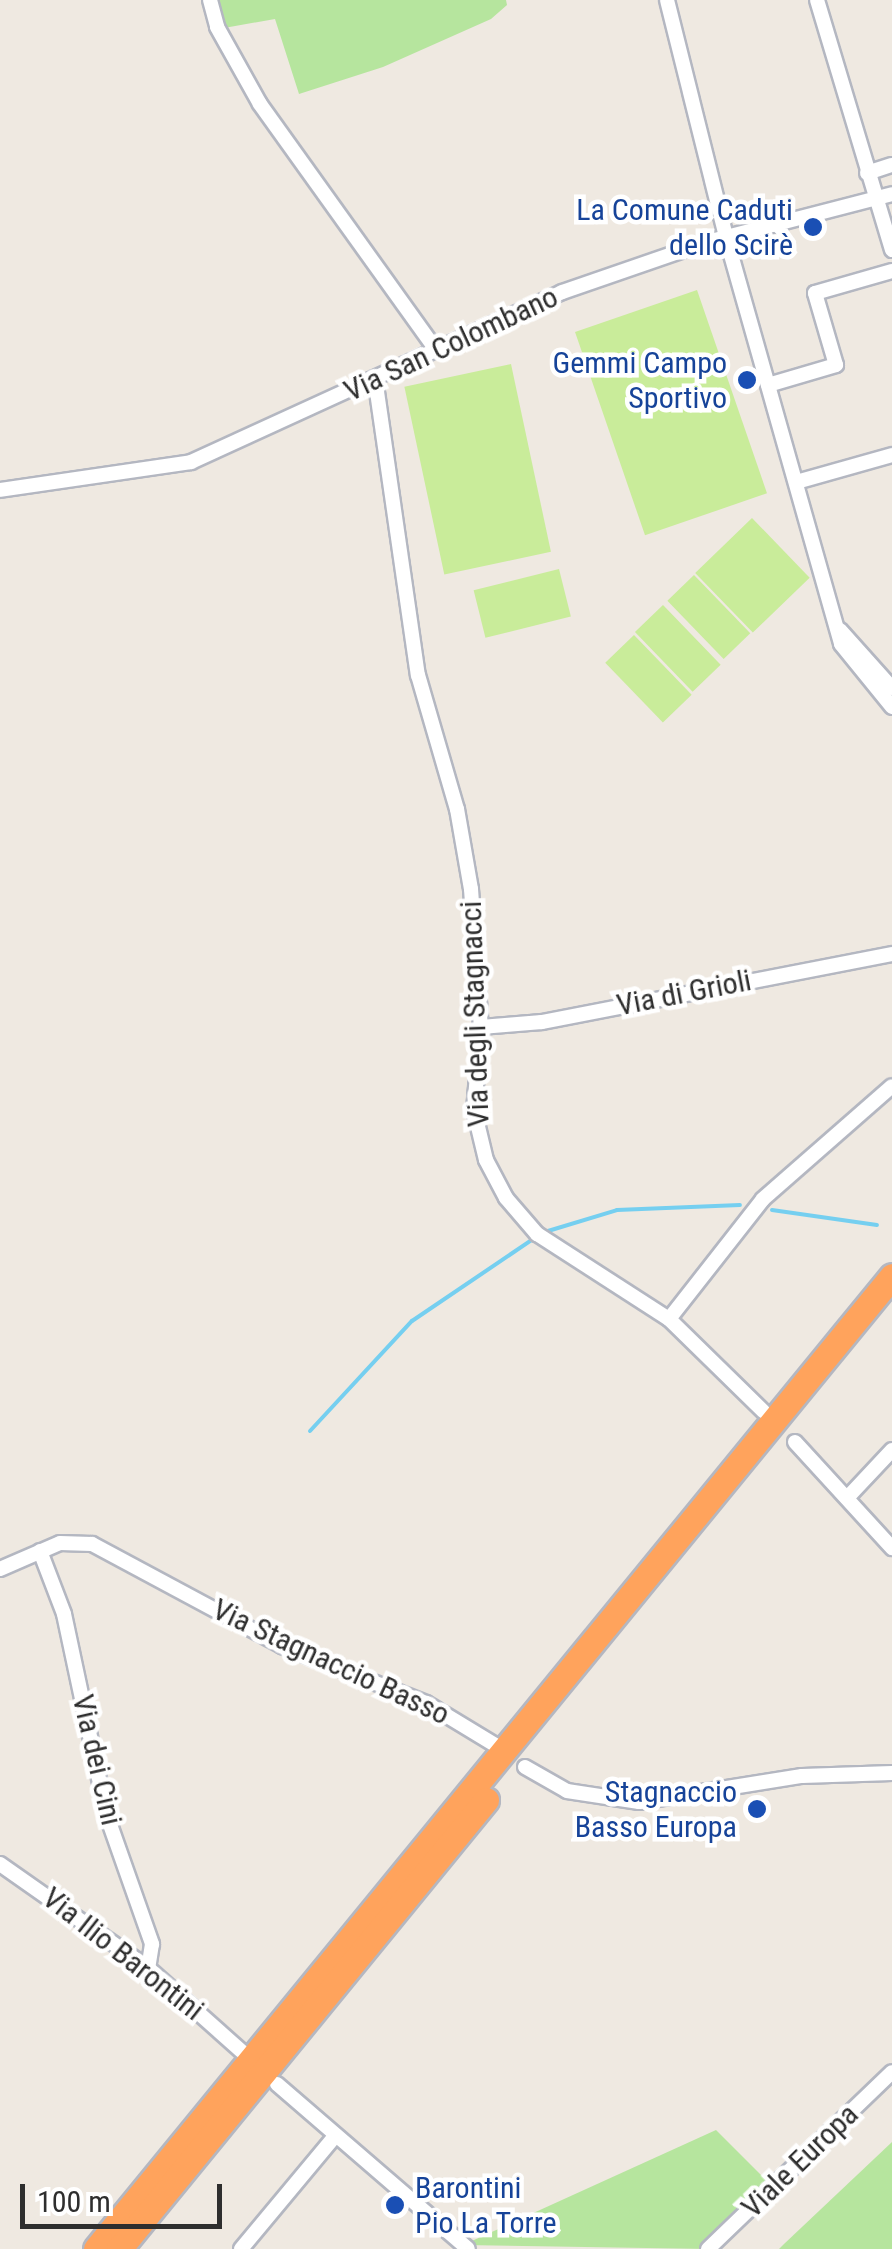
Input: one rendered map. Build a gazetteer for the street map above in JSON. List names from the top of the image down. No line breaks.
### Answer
{"streets":{"street":["Via San Colombano","Via di Grioli","Via degli Stagnacci","Via Stagnaccio Basso","Via dei Cini","Via Ilio Barontini","Viale Europa"]},"crossings":[["Via San Colombano","Via degli Stagnacci"],["Via di Grioli","Via degli Stagnacci"],["Via Stagnaccio Basso","Via dei Cini"],["Via dei Cini","Via Ilio Barontini"]],"places":["La Comune Caduti dello Scirè","Gemmi Campo Sportivo","Stagnaccio Basso Europa","Barontini Pio La Torre"],"scale_bar":"100 m"}
